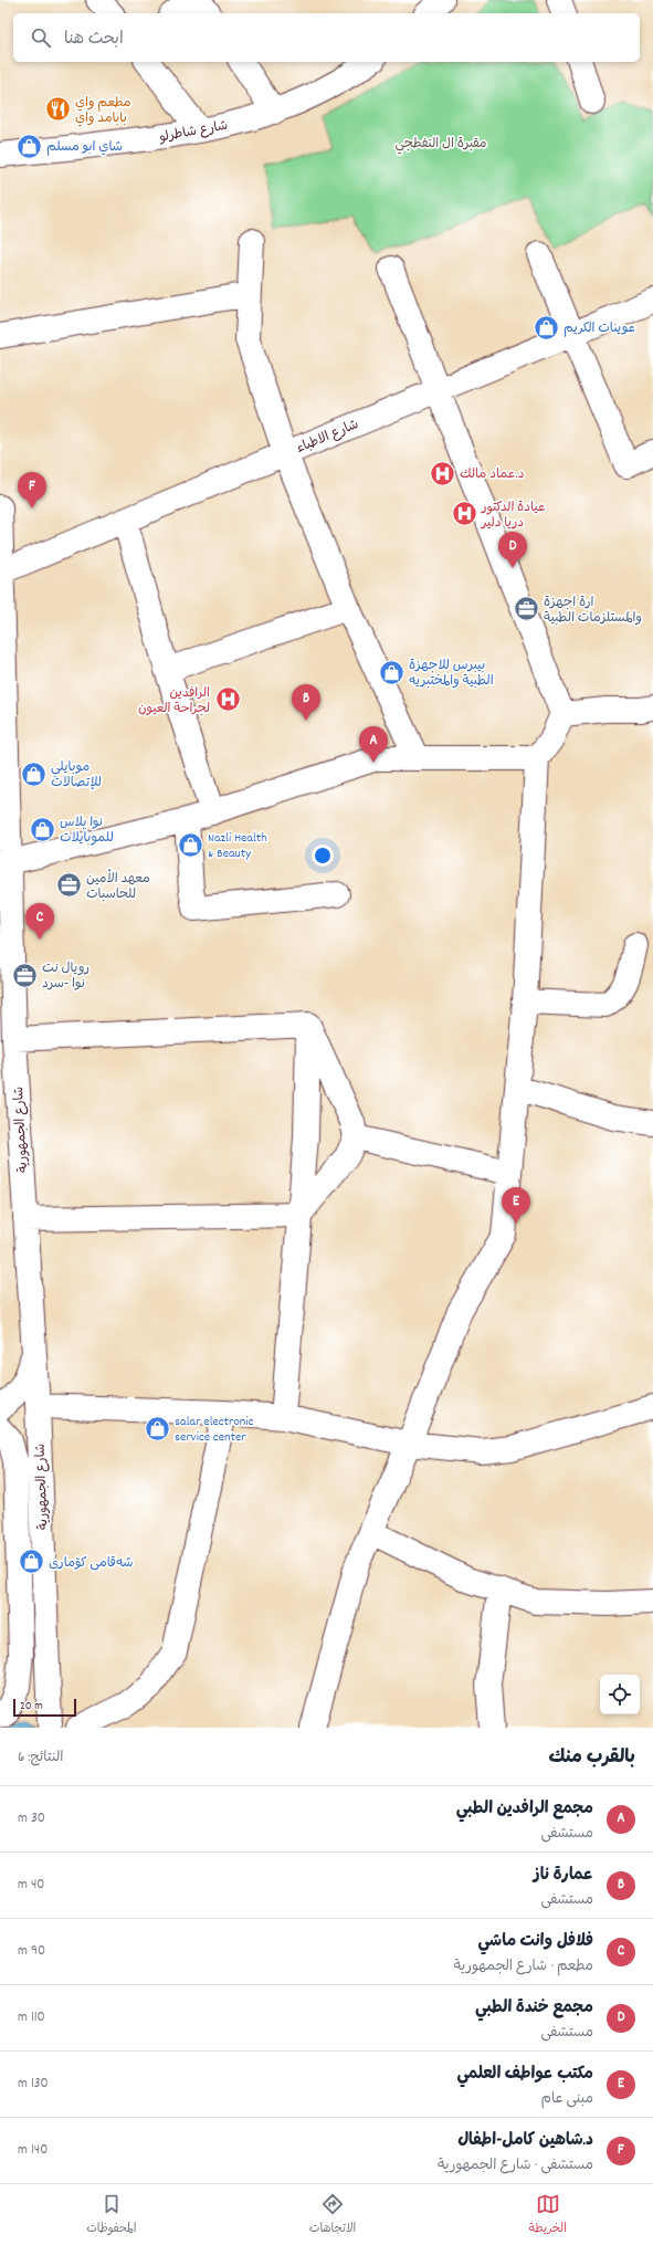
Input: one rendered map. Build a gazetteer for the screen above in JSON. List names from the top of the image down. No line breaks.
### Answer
{"streets":{"street":["شارع شاطرلو","شارع الاطباء","شارع الجمهورية"]},"crossings":[["شارع الاطباء","شارع الجمهورية"]],"parks":["مقبرة ال النفطجي"],"places":{"restaurant":["مطعم واي بابامد واي"],"shop":["شاي ابو مسلم","عوينات الكريم","بيبرس للاجهزة الطبية والمختبريه","موبايلي للإتصالات","نوا پلاس للموبايلات","Nazli Health & Beauty","salar electronic service center","شەقامی کۆماری"],"hospital":["د.عماد مالك","عيادة الدكتور دريا دلير","الرافدين لجراحة العيون"],"office":["ارة اجهزة والمستلزمات الطبية","معهد الأمين للحاسبات","رويال نت نوا -سرد"]},"scale_bar":"20 m","page":{"search":"ابحث هنا","pins":["F","D","B","A","C","E"],"scale":"20 m","heading":["بالقرب منك","النتائج: 6"],"list":[{"mark":"A","name":"مجمع الرافدين الطبي","note":"مستشفى","value":"30 m"},{"mark":"B","name":"عمارة ناز","note":"مستشفى","value":"40 m"},{"mark":"C","name":"فلافل وانت ماشي","note":"مطعم · شارع الجمهورية","value":"90 m"},{"mark":"D","name":"مجمع خندة الطبي","note":"مستشفى","value":"110 m"},{"mark":"E","name":"مكتب عواطف العلمي","note":"مبنى عام","value":"130 m"},{"mark":"F","name":"د.شاهين كامل-اطفال","note":"مستشفى · شارع الجمهورية","value":"140 m"}],"nav":["الخريطة","الاتجاهات","المحفوظات"]}}
